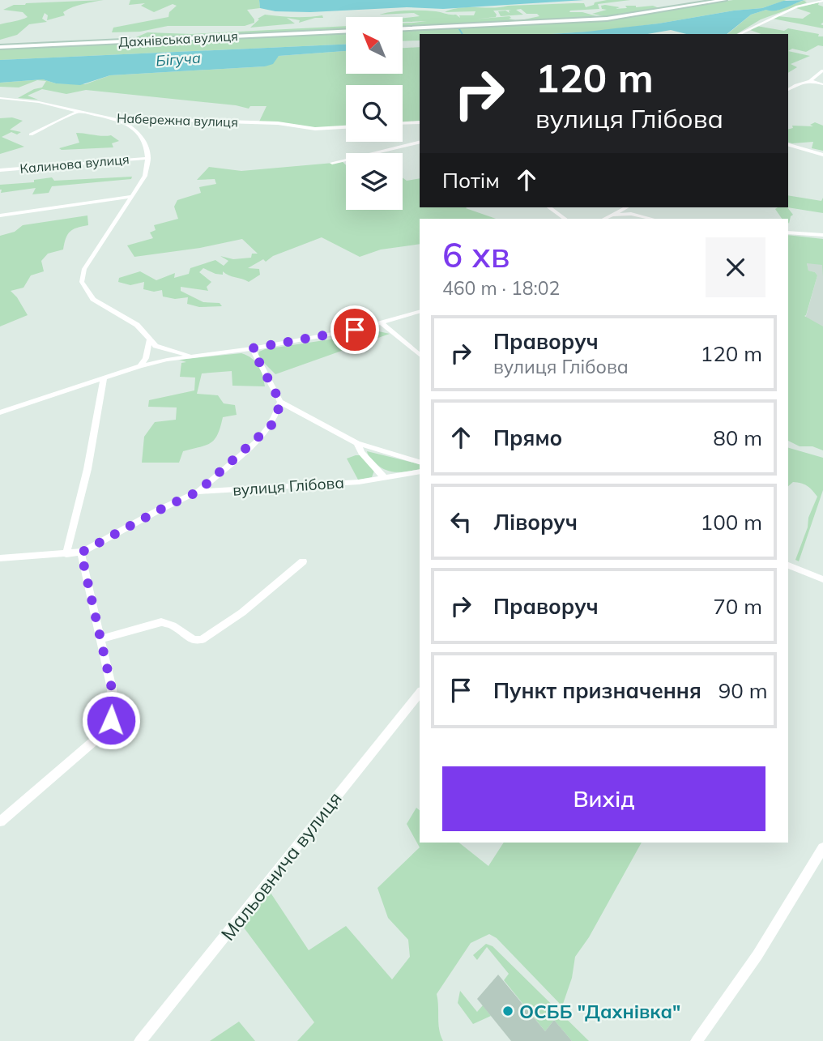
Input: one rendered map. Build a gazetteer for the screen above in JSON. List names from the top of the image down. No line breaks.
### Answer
{"streets":{"street":["Дахнівська вулиця","Набережна вулиця","Калинова вулиця","вулиця Глібова","Мальовнича вулиця"]},"water":["Бігуча"],"places":["ОСББ \"Дахнівка\""],"north":"top left","page":{"turn":["120 m","вулиця Глібова"],"then":"Потім","heading":["6 хв","460 m · 18:02"],"list":[{"name":"Праворуч","note":"вулиця Глібова","value":"120 m"},{"name":"Прямо","value":"80 m"},{"name":"Ліворуч","value":"100 m"},{"name":"Праворуч","value":"70 m"},{"name":"Пункт призначення","value":"90 m"}],"buttons":"Вихід"}}
